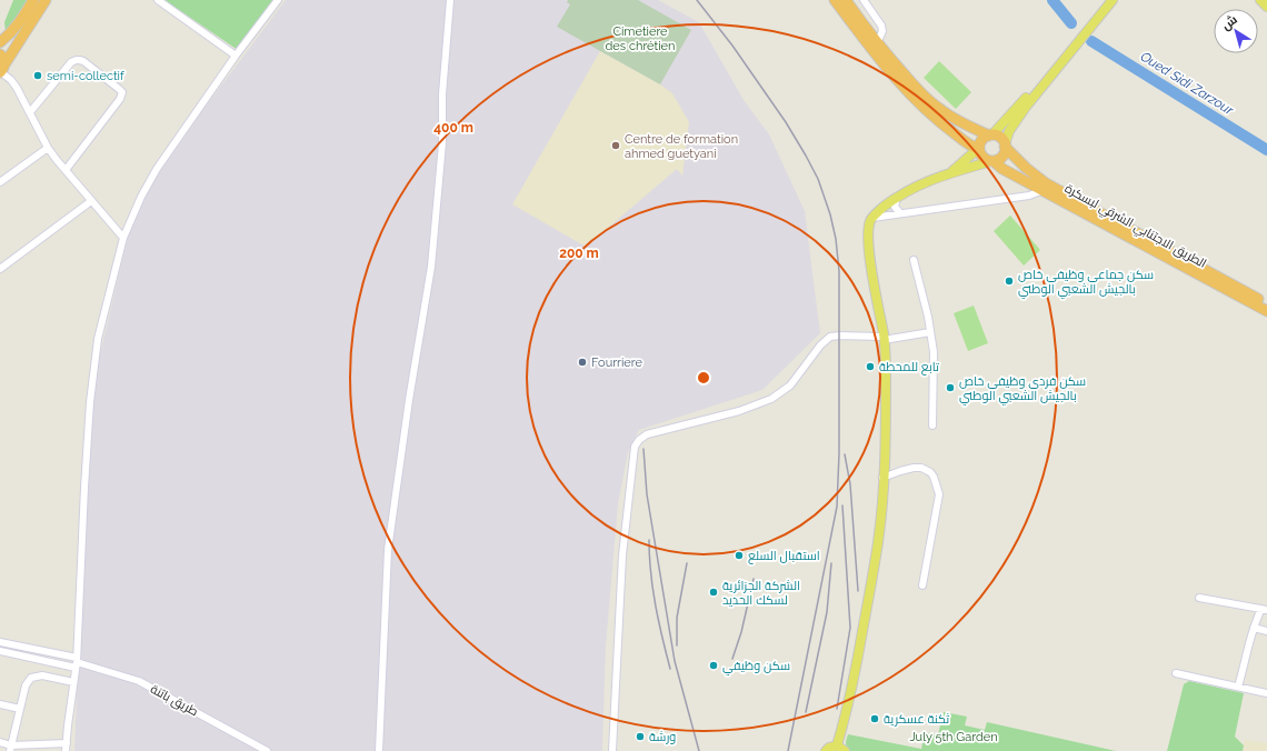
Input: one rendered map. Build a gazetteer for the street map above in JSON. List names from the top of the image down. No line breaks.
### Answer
{"streets":{"highway":["الطريق الاجتنابي الشرقي لبسكرة"],"street":["طريق باتنة"]},"water":["Oued Sidi Zarzour"],"parks":["Cimetiere des chrétien","July 5th Garden"],"places":["semi-collectif","Centre de formation ahmed guetyani","سكن جماعي وظيفي خاص بالجيش الشعبي الوطني","Fourriere","تابع للمحطة","سكن فردي وظيفي خاص بالجيش الشعبي الوطني","استقبال السلع","الشركة الجزائرية لسكك الحديد","سكن وظيفي","ثكنة عسكرية","ورشة"],"north":"top left","rings":["400 m","200 m"]}
